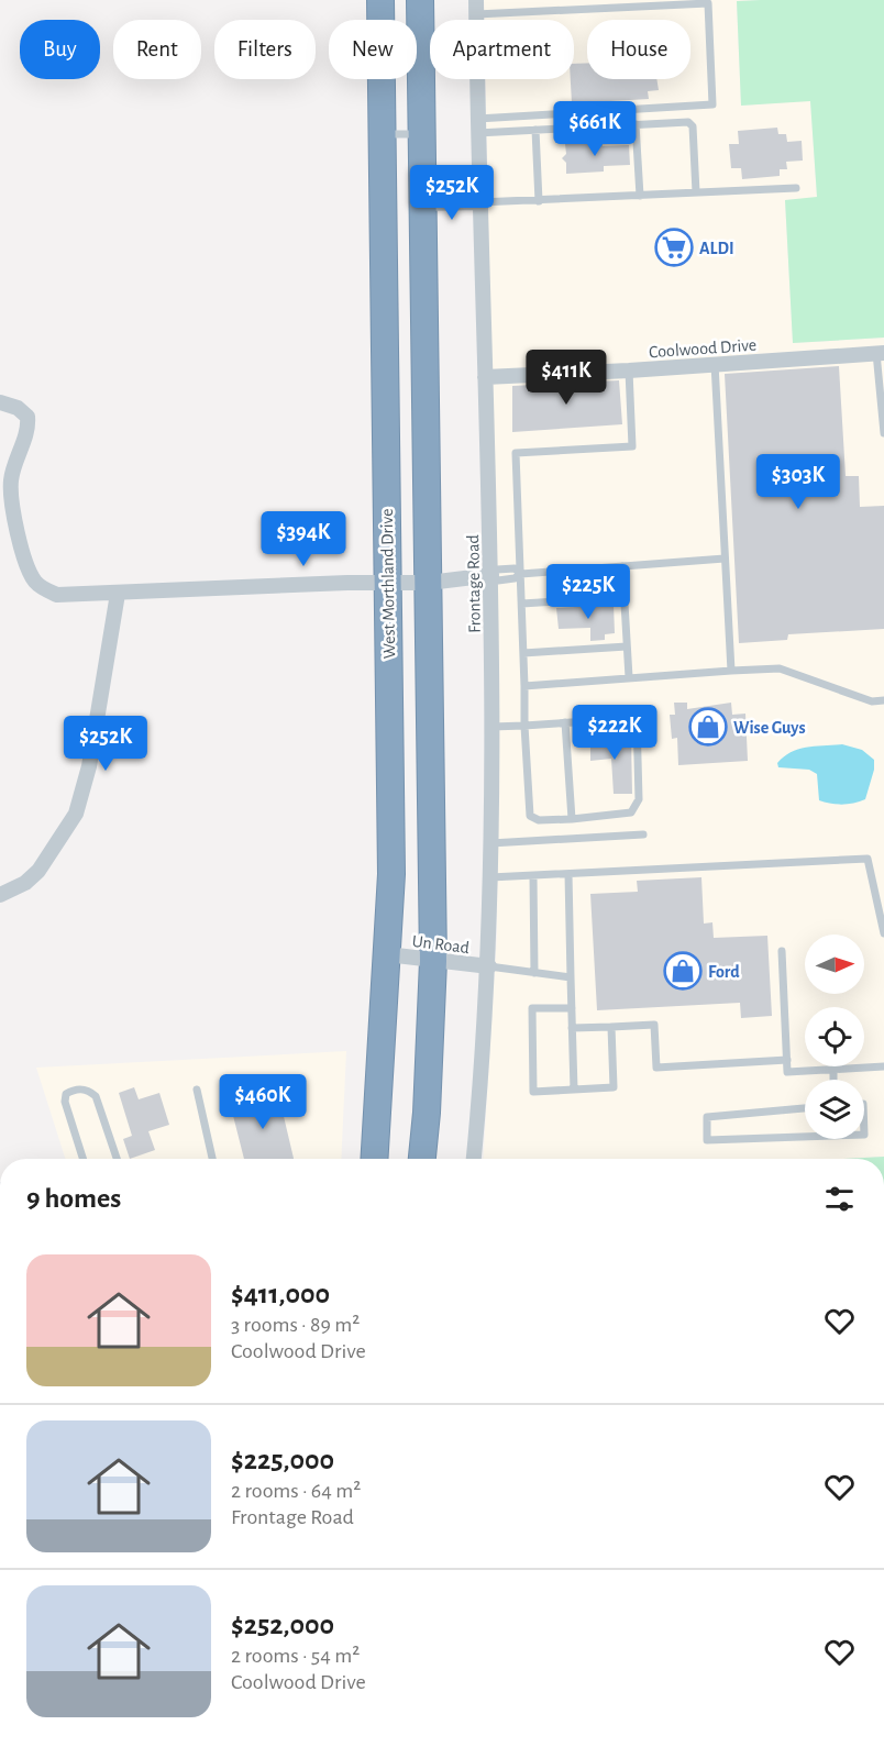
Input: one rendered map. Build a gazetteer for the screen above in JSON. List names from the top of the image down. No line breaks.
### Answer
{"streets":{"highway":["West Morthland Drive"],"street":["Coolwood Drive","Frontage Road","Un Road"]},"crossings":[["Coolwood Drive","Frontage Road"],["West Morthland Drive","Un Road"],["Frontage Road","Un Road"]],"places":{"supermarket":["ALDI"],"shop":["Wise Guys","Ford"]},"north":"right","page":{"chip":["Buy","Rent","Filters","New","Apartment","House"],"price":["$661K","$252K","$411K","$303K","$394K","$225K","$222K","$252K","$460K"],"heading":"9 homes","list":[{"name":"$411,000","note":"3 rooms · 89 m² · Coolwood Drive"},{"name":"$225,000","note":"2 rooms · 64 m² · Frontage Road"},{"name":"$252,000","note":"2 rooms · 54 m² · Coolwood Drive"}]}}
